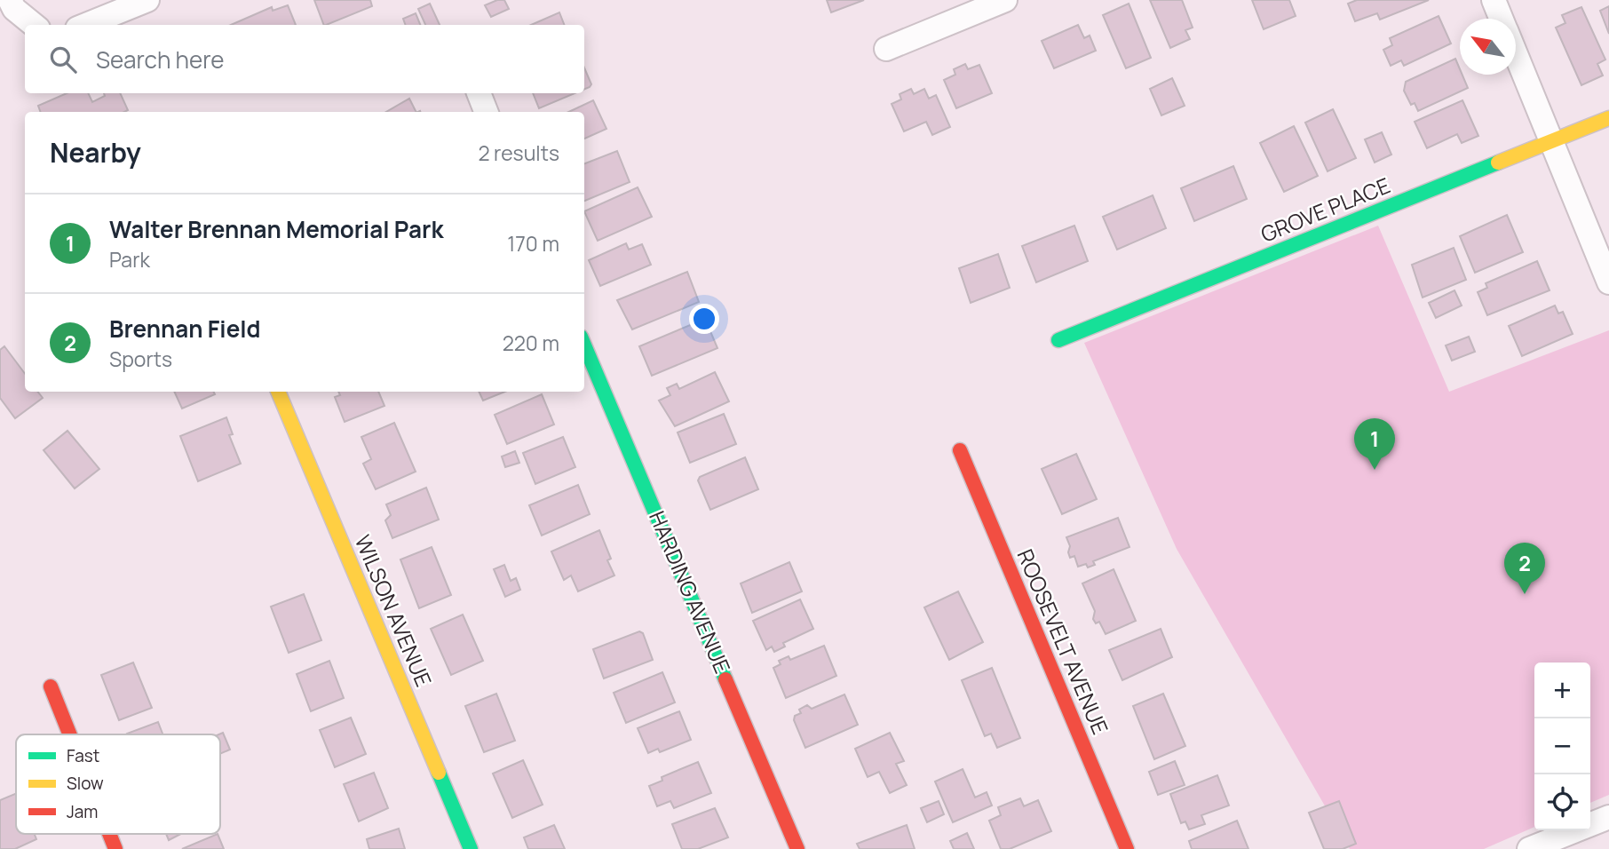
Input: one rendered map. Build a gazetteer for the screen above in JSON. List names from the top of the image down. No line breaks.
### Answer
{"streets":{"street":["GROVE PLACE","HARDING AVENUE","WILSON AVENUE","ROOSEVELT AVENUE"]},"legend":["Fast","Slow","Jam"],"north":"top left","page":{"search":"Search here","heading":["Nearby","2 results"],"list":[{"mark":"1","name":"Walter Brennan Memorial Park","note":"Park","value":"170 m"},{"mark":"2","name":"Brennan Field","note":"Sports","value":"220 m"}],"pins":["1","2"],"map_buttons":["+","−"]}}
